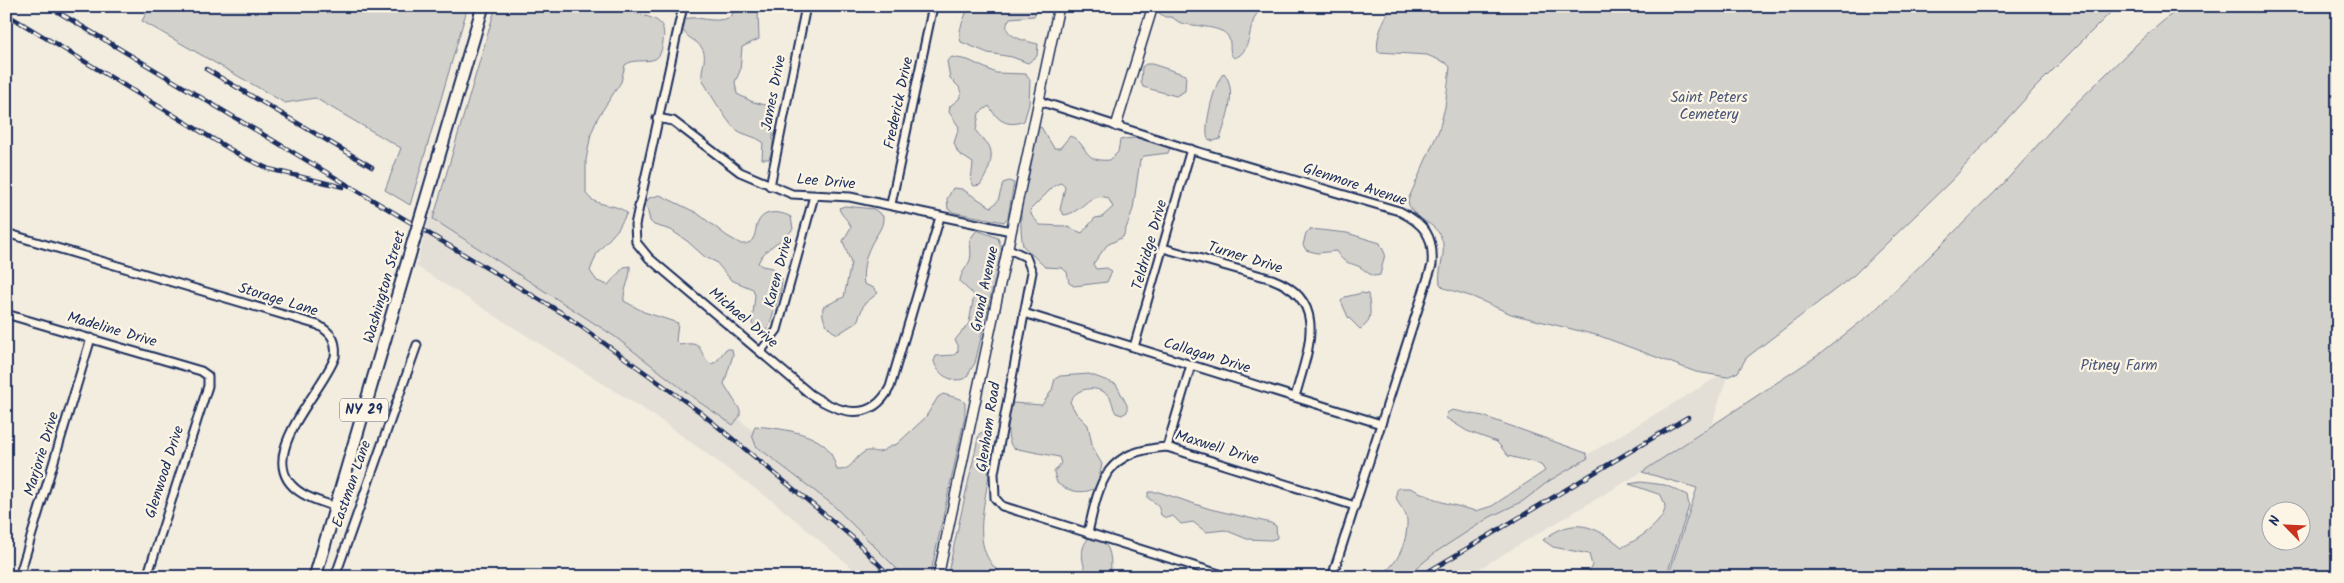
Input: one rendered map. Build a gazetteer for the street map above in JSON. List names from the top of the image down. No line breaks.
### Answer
{"streets":{"highway":["Washington Street","NY 29"],"street":["James Drive","Frederick Drive","Lee Drive","Glenmore Avenue","Teldridge Drive","Turner Drive","Karen Drive","Grand Avenue","Storage Lane","Michael Drive","Madeline Drive","Callagan Drive","Glenham Road","Maxwell Drive","Marjorie Drive","Glenwood Drive","Eastman Lane"]},"crossings":[["James Drive","Lee Drive"],["Frederick Drive","Lee Drive"],["Lee Drive","Karen Drive"],["Lee Drive","Grand Avenue"],["Lee Drive","Michael Drive"],["Glenmore Avenue","Teldridge Drive"],["Glenmore Avenue","Grand Avenue"],["Glenmore Avenue","Callagan Drive"],["Glenmore Avenue","Maxwell Drive"],["Teldridge Drive","Turner Drive"],["Teldridge Drive","Callagan Drive"],["Turner Drive","Callagan Drive"],["Karen Drive","Michael Drive"],["Washington Street","Storage Lane"],["Grand Avenue","Glenham Road"],["Madeline Drive","Marjorie Drive"],["Madeline Drive","Glenwood Drive"],["Callagan Drive","Glenham Road"],["Glenham Road","Maxwell Drive"]],"parks":["Saint Peters Cemetery","Pitney Farm"],"north":"top left"}
